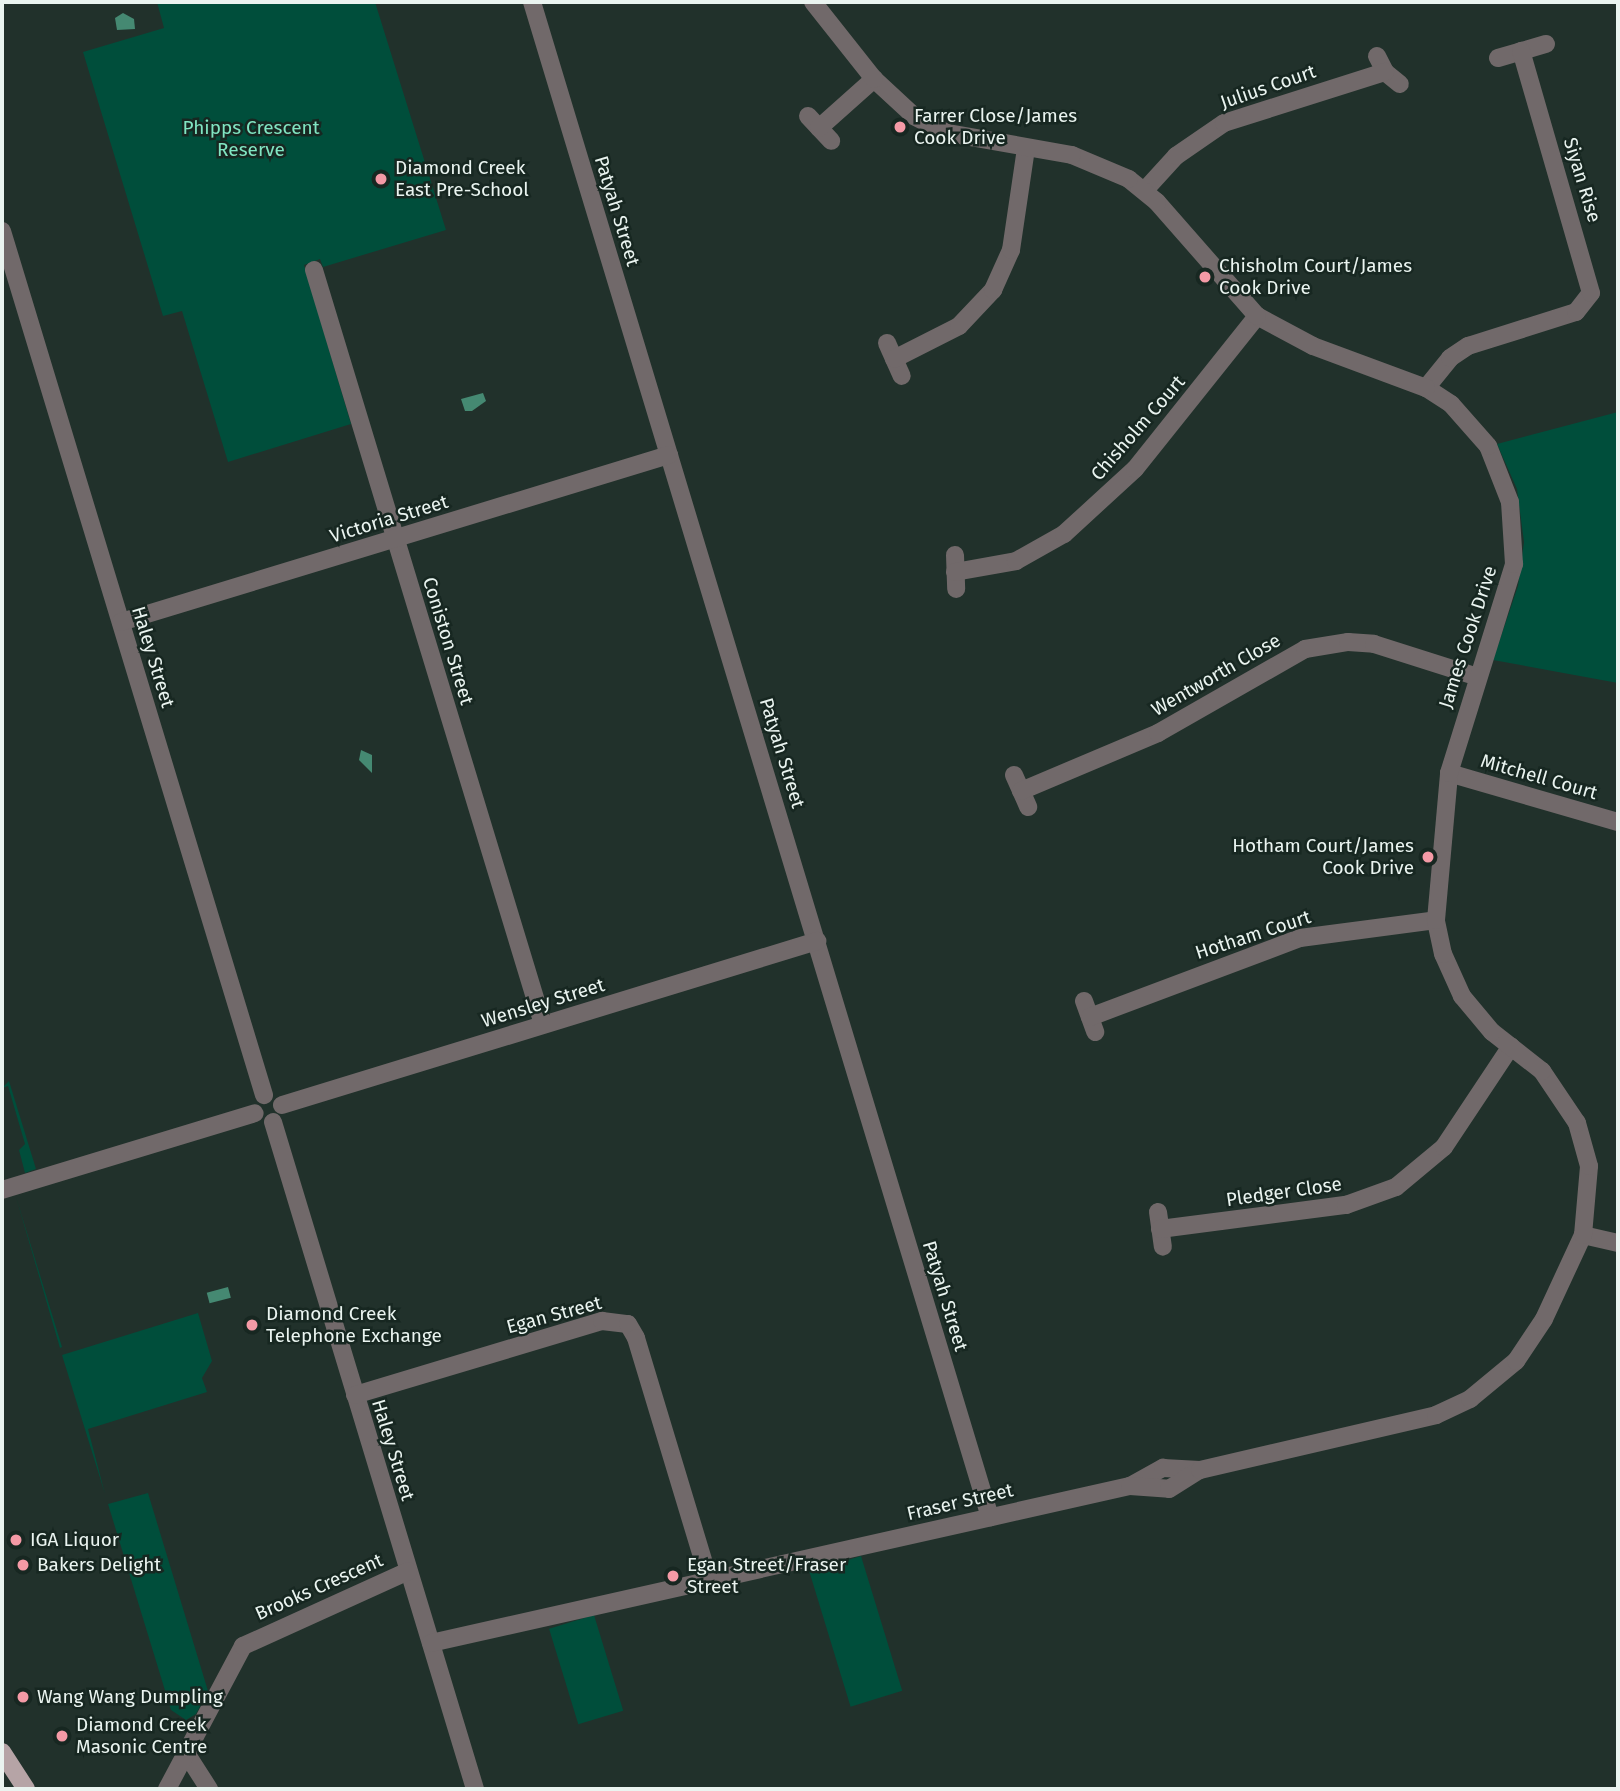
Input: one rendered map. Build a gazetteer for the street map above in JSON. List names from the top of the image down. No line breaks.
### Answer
{"streets":{"street":["Julius Court","Siyan Rise","Patyah Street","Chisholm Court","Victoria Street","James Cook Drive","Coniston Street","Haley Street","Wentworth Close","Mitchell Court","Hotham Court","Wensley Street","Pledger Close","Egan Street","Fraser Street","Brooks Crescent"]},"crossings":[["Julius Court","James Cook Drive"],["Siyan Rise","James Cook Drive"],["Patyah Street","Victoria Street"],["Patyah Street","Wensley Street"],["Patyah Street","Fraser Street"],["Chisholm Court","James Cook Drive"],["Victoria Street","Coniston Street"],["Victoria Street","Haley Street"],["James Cook Drive","Wentworth Close"],["James Cook Drive","Mitchell Court"],["James Cook Drive","Hotham Court"],["James Cook Drive","Pledger Close"],["James Cook Drive","Fraser Street"],["Coniston Street","Wensley Street"],["Haley Street","Wensley Street"],["Haley Street","Egan Street"],["Haley Street","Fraser Street"],["Haley Street","Brooks Crescent"],["Egan Street","Fraser Street"]],"parks":["Phipps Crescent Reserve"],"places":["Farrer Close/James Cook Drive","Diamond Creek East Pre-School","Chisholm Court/James Cook Drive","Hotham Court/James Cook Drive","Diamond Creek Telephone Exchange","IGA Liquor","Bakers Delight","Egan Street/Fraser Street","Wang Wang Dumpling","Diamond Creek Masonic Centre"]}
